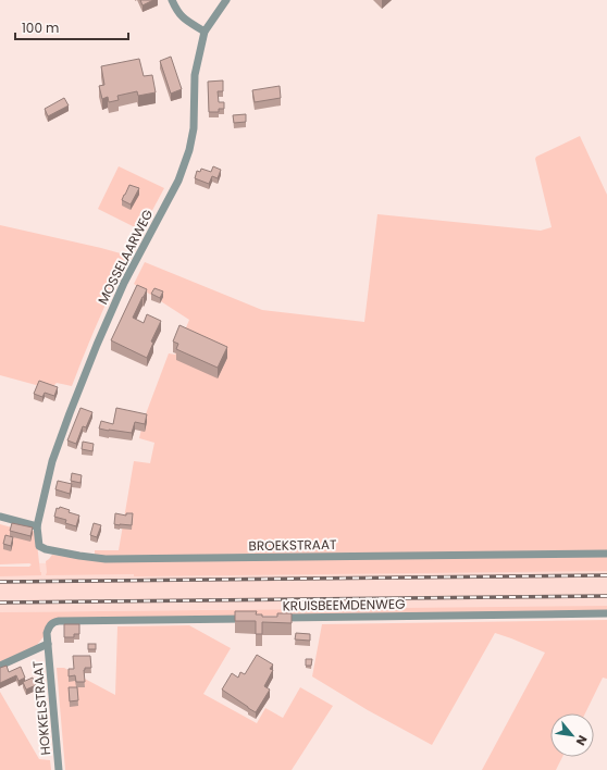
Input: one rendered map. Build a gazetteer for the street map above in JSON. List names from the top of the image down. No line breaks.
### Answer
{"streets":{"street":["MOSSELAARWEG","BROEKSTRAAT","KRUISBEEMDENWEG","HOKKELSTRAAT"]},"crossings":[["MOSSELAARWEG","BROEKSTRAAT"]],"scale_bar":"100 m","north":"bottom right"}
